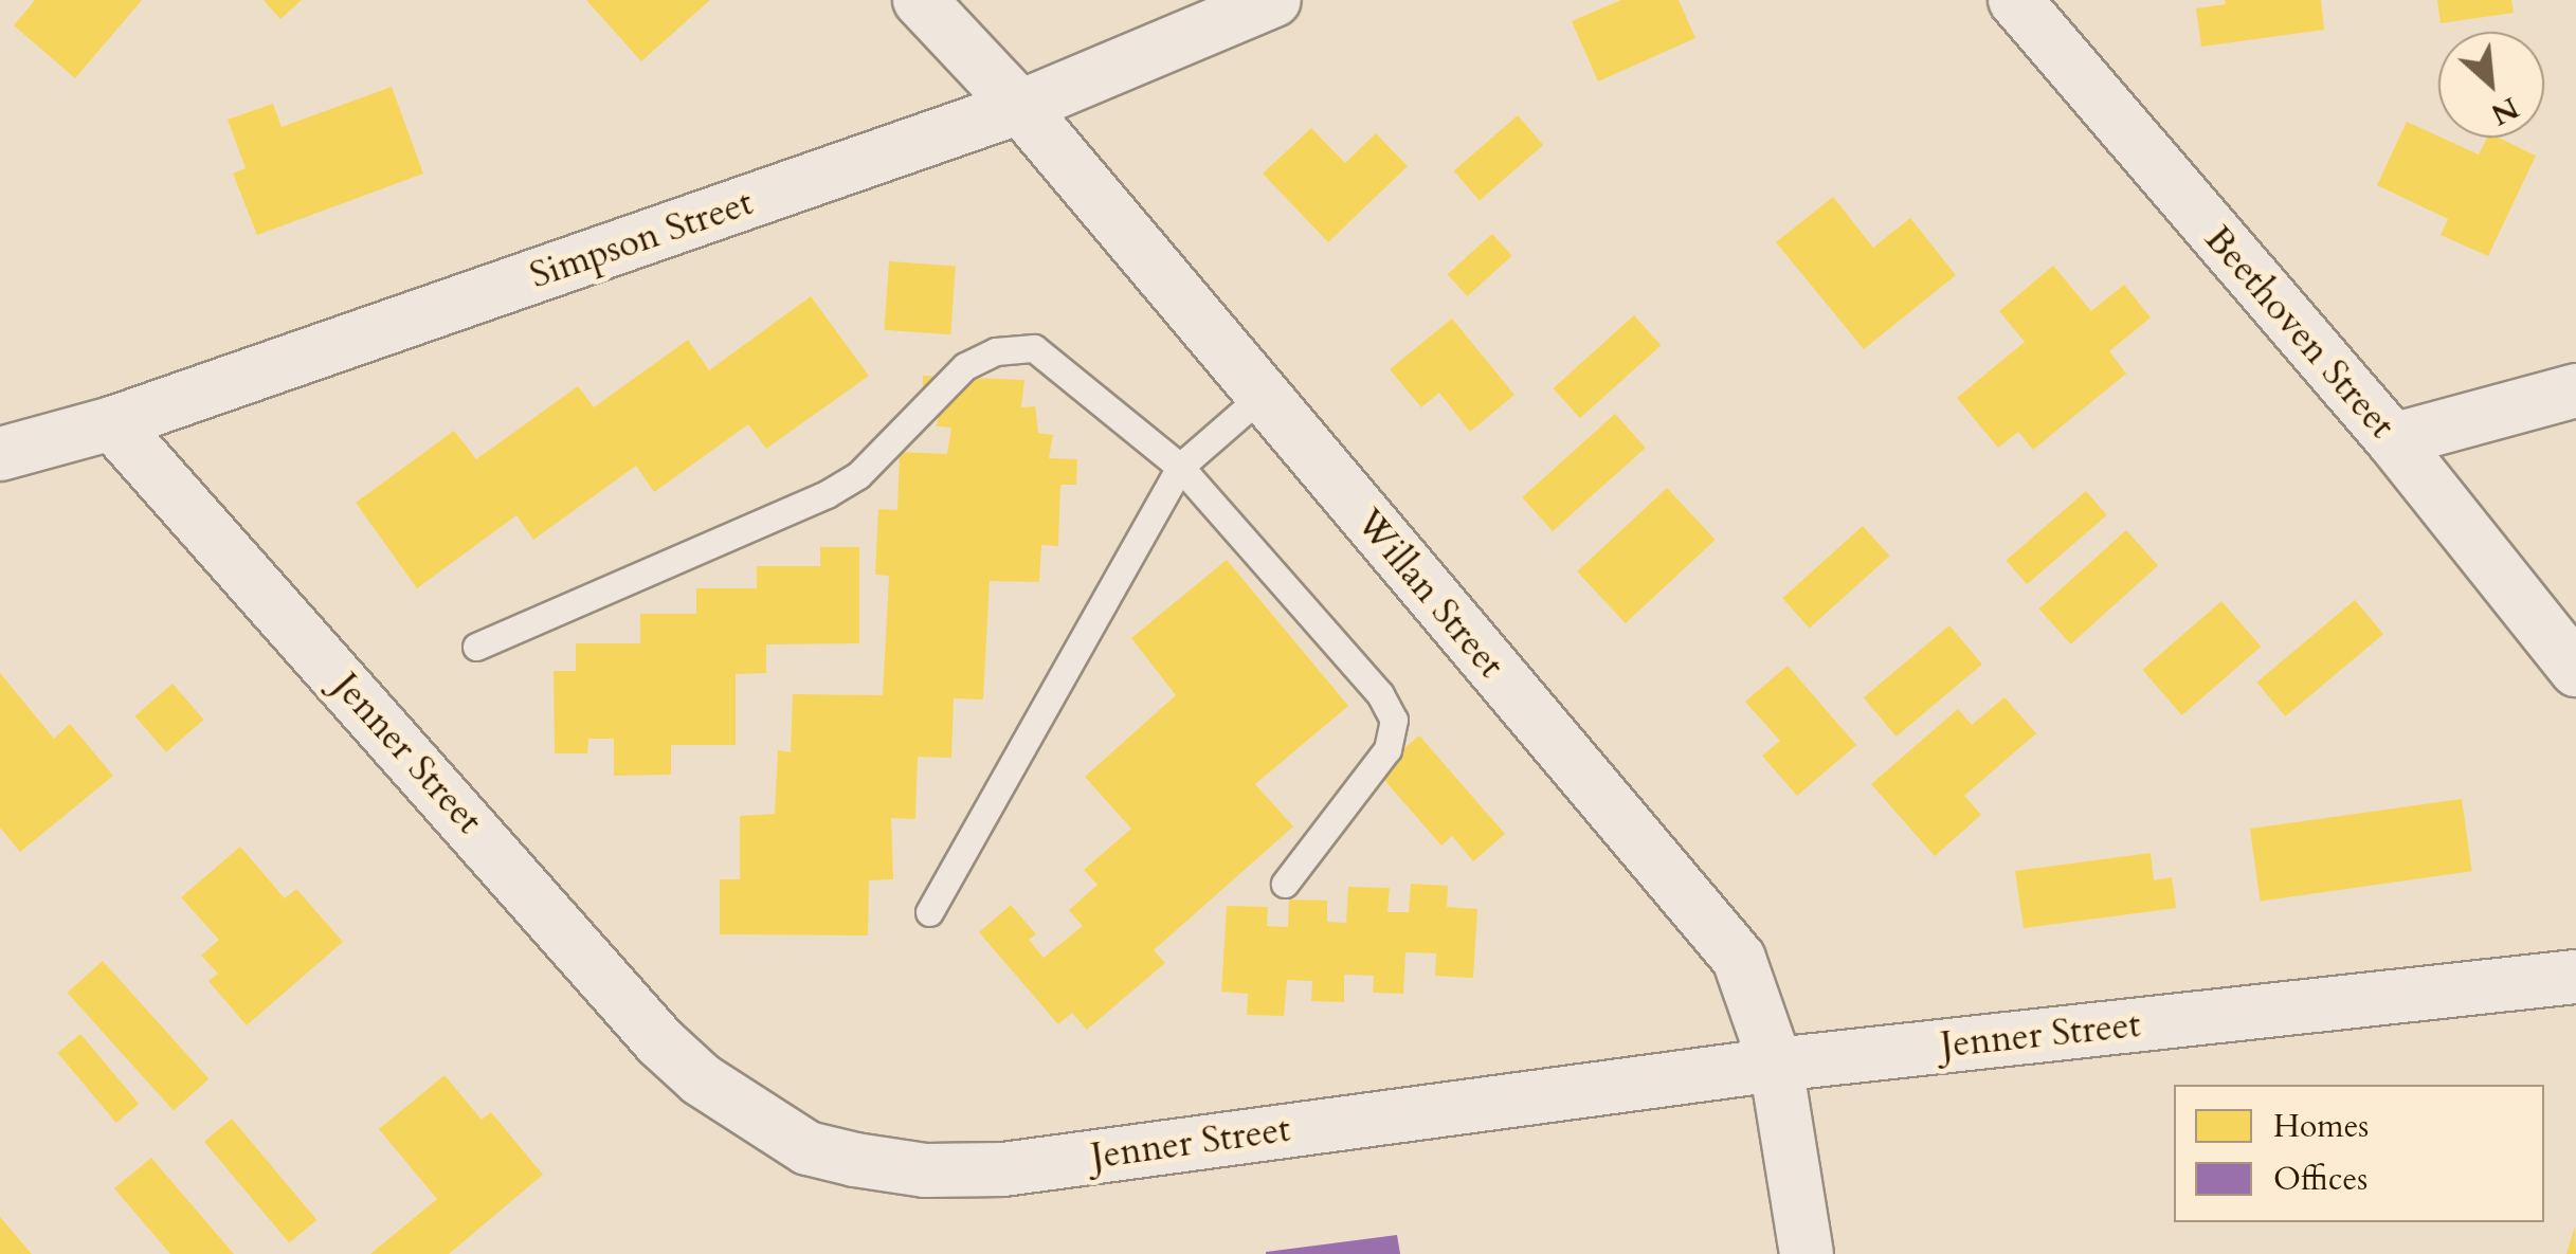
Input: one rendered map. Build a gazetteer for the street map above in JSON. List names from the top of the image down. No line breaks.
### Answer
{"streets":{"street":["Simpson Street","Beethoven Street","Willan Street","Jenner Street"]},"crossings":[["Simpson Street","Willan Street"],["Simpson Street","Jenner Street"],["Willan Street","Jenner Street"]],"legend":["Homes","Offices"],"north":"bottom right"}
